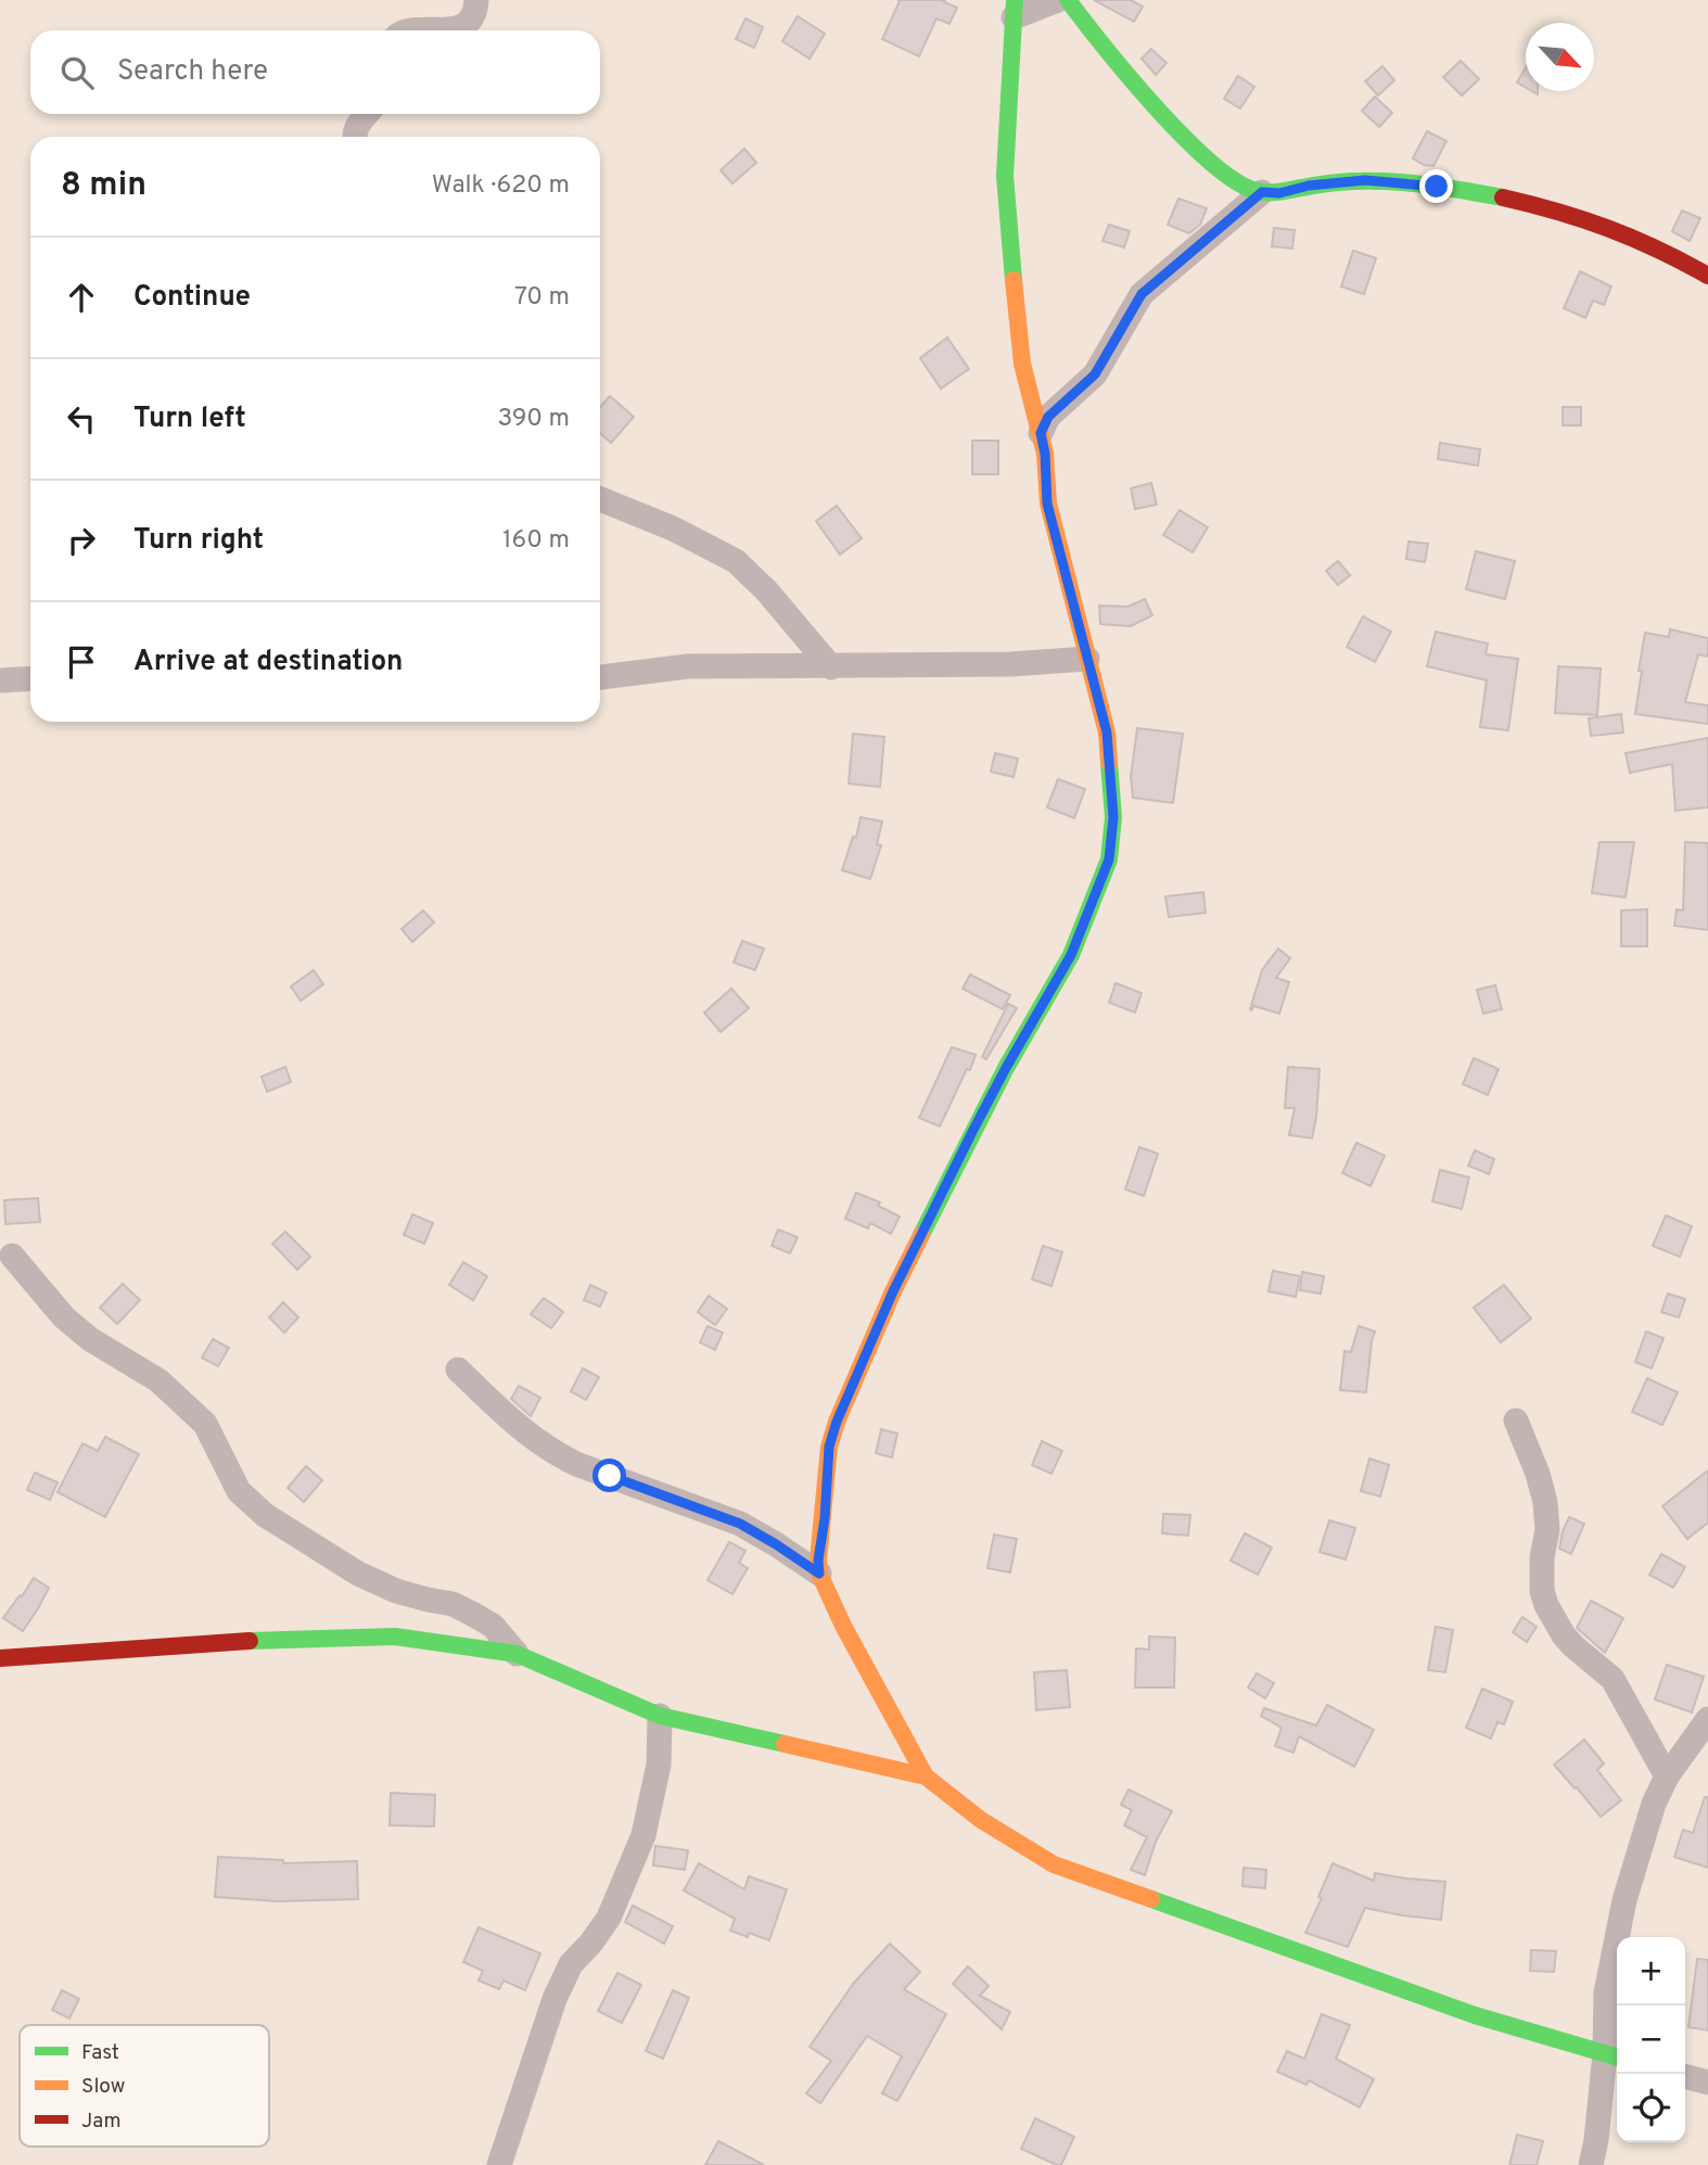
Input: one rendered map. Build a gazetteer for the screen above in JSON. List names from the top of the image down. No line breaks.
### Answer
{"legend":["Fast","Slow","Jam"],"north":"bottom right","page":{"search":"Search here","heading":["8 min","Walk · 620 m"],"list":[["Continue","70 m"],["Turn left","390 m"],["Turn right","160 m"],"Arrive at destination"],"map_buttons":["+","−"]}}
